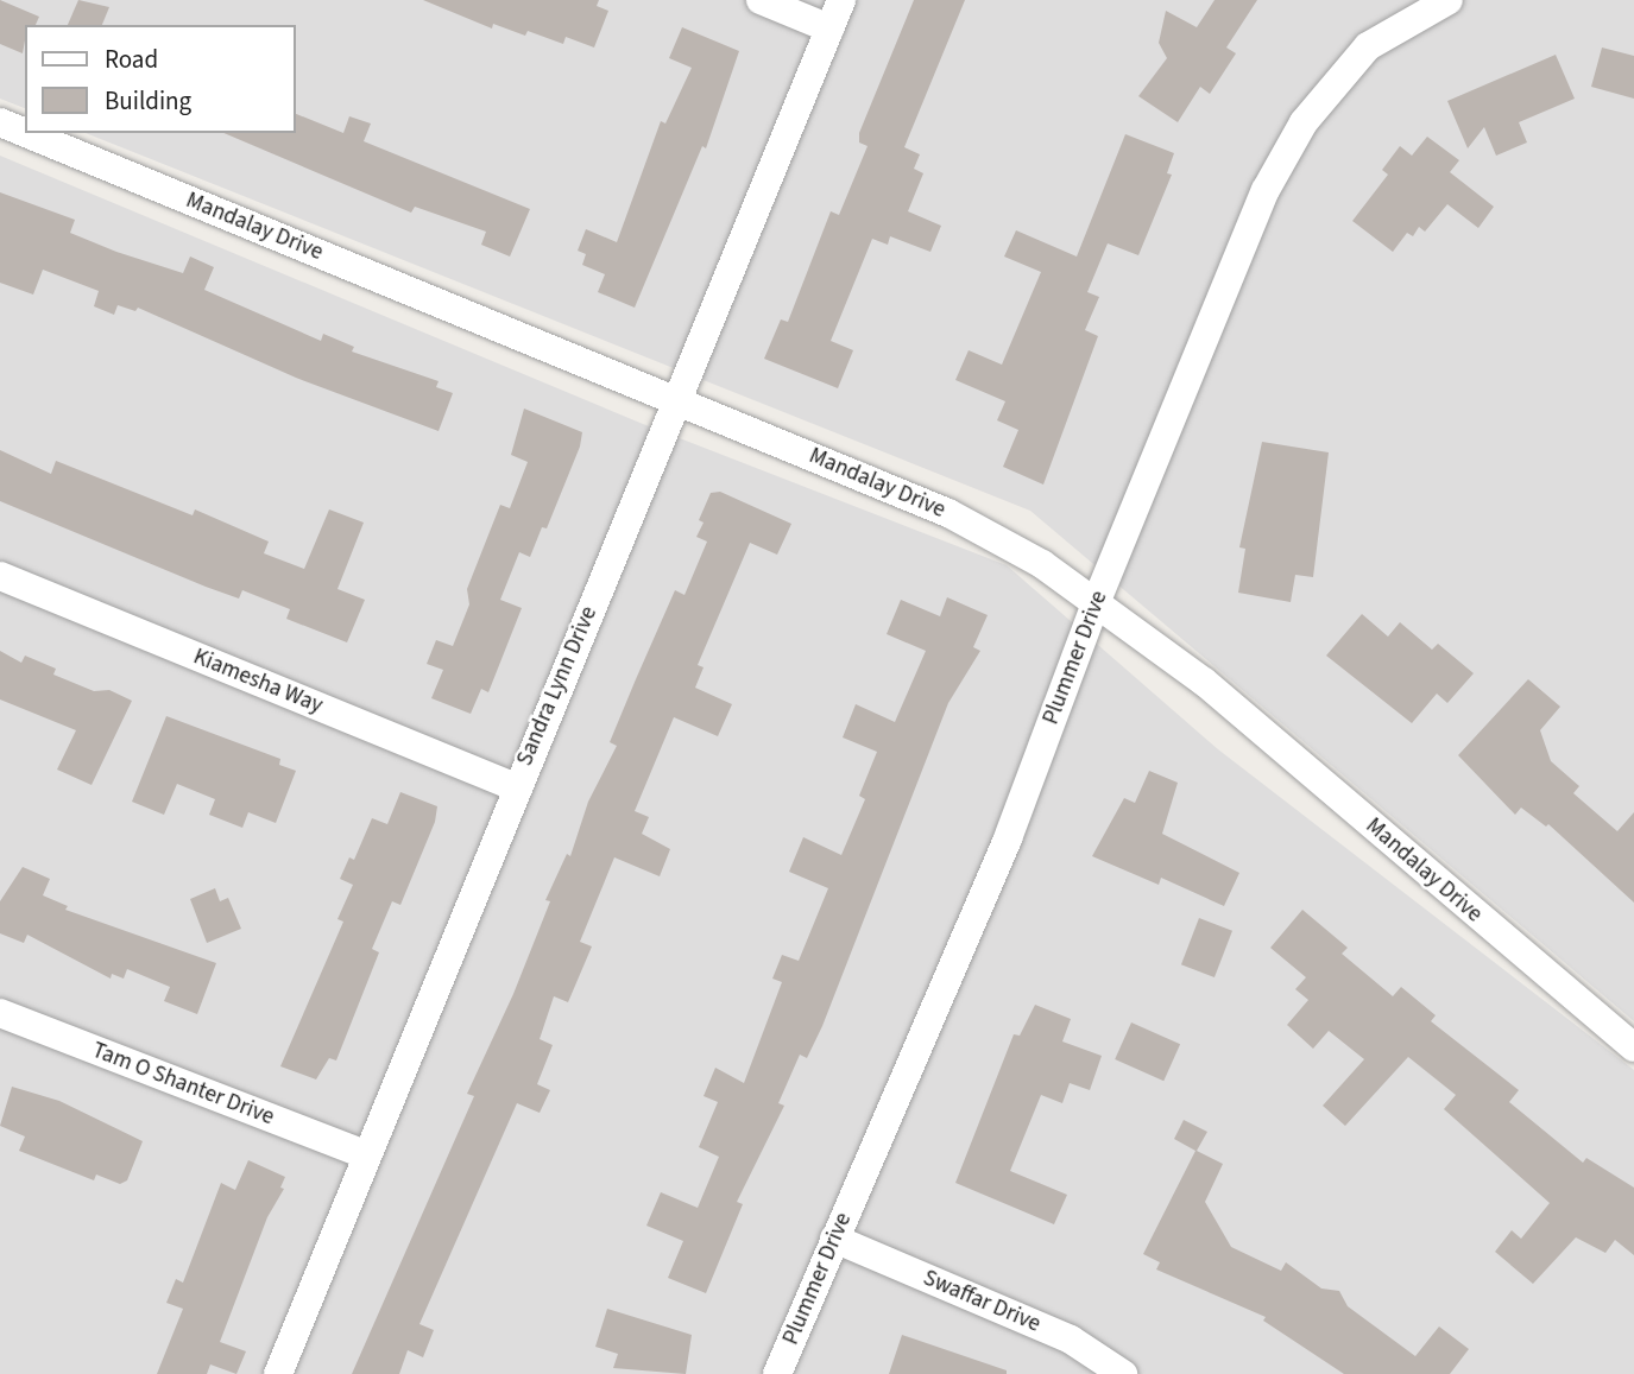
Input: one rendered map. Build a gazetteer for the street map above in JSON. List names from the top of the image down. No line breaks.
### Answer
{"streets":{"street":["Mandalay Drive","Plummer Drive","Kiamesha Way","Sandra Lynn Drive","Tam O Shanter Drive","Swaffar Drive"]},"crossings":[["Mandalay Drive","Plummer Drive"],["Mandalay Drive","Sandra Lynn Drive"],["Plummer Drive","Swaffar Drive"],["Kiamesha Way","Sandra Lynn Drive"],["Sandra Lynn Drive","Tam O Shanter Drive"]],"legend":["Road","Building"]}
